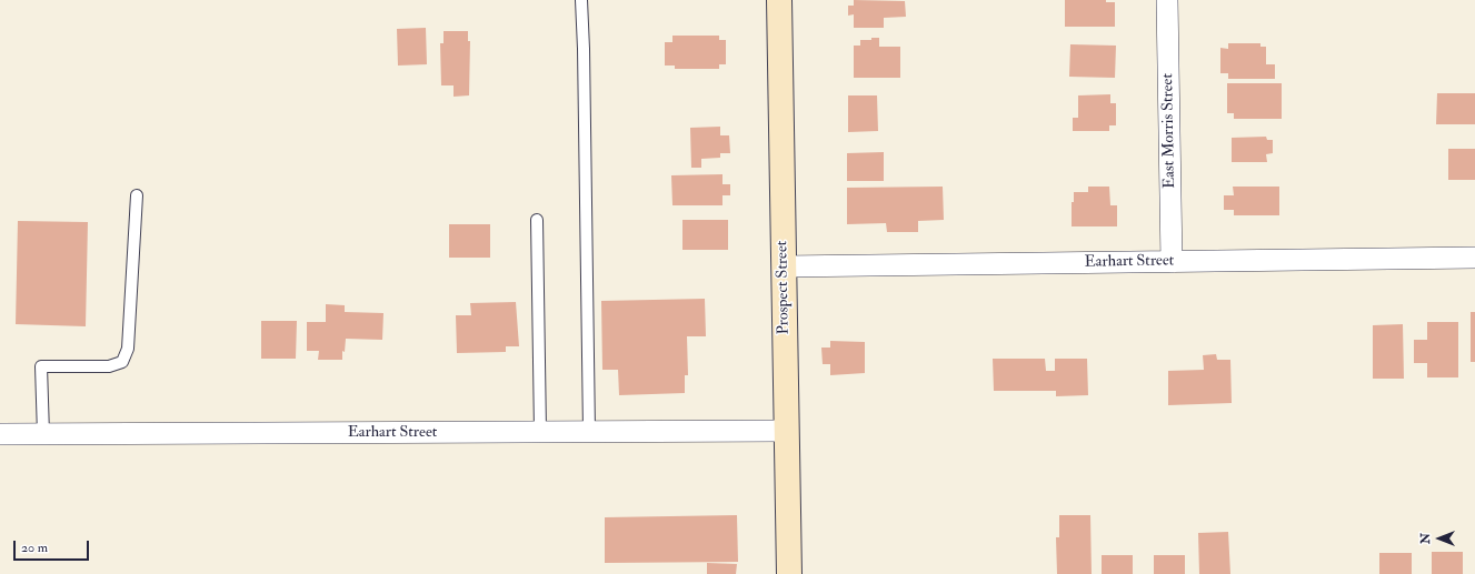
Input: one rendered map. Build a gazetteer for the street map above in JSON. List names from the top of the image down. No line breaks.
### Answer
{"streets":{"main road":["Prospect Street"],"street":["East Morris Street","Earhart Street"]},"crossings":[["East Morris Street","Earhart Street"],["Earhart Street","Prospect Street"]],"scale_bar":"20 m","north":"left"}
